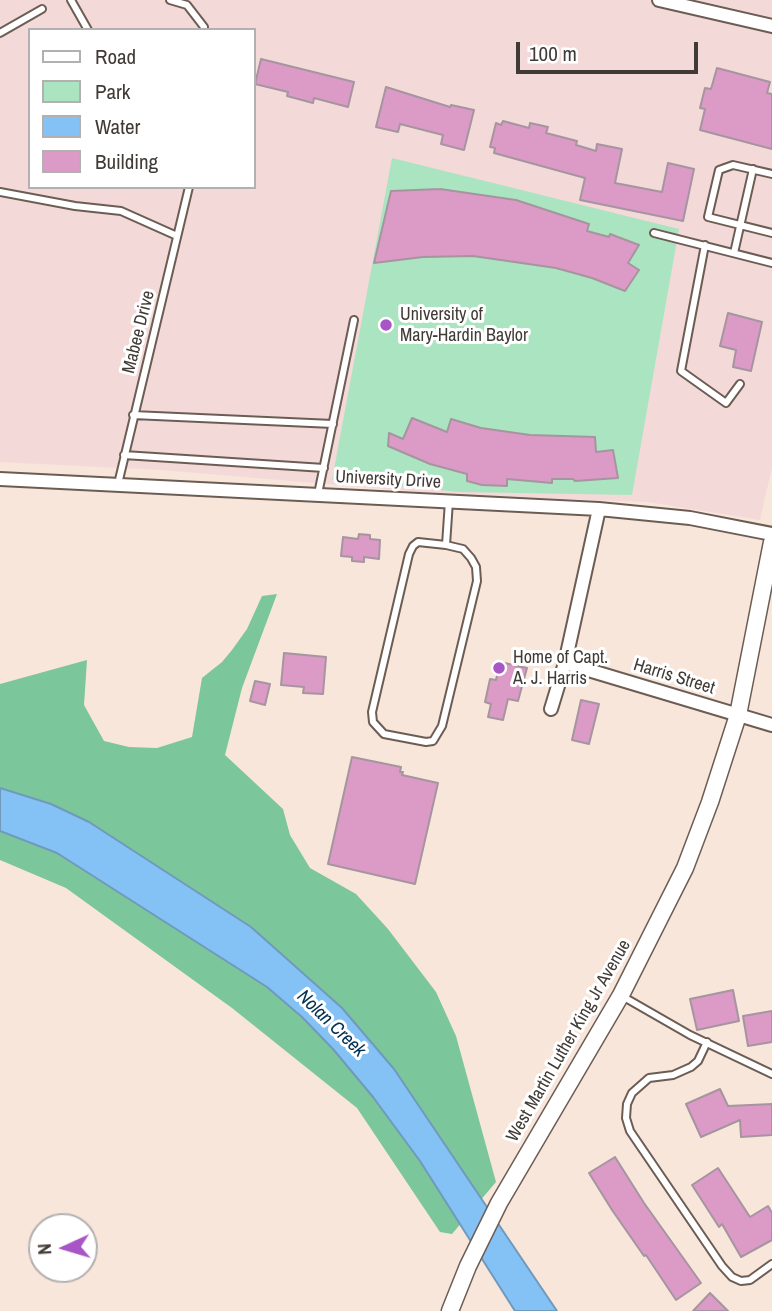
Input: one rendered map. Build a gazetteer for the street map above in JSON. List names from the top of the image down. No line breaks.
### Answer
{"streets":{"street":["University Drive","Harris Street","West Martin Luther King Jr Avenue"],"lane":["Mabee Drive"]},"crossings":[["Mabee Drive","University Drive"],["Harris Street","West Martin Luther King Jr Avenue"]],"water":["Nolan Creek"],"places":["University of Mary-Hardin Baylor","Home of Capt. A. J. Harris"],"legend":["Road","Park","Water","Building"],"scale_bar":"100 m","north":"left"}
